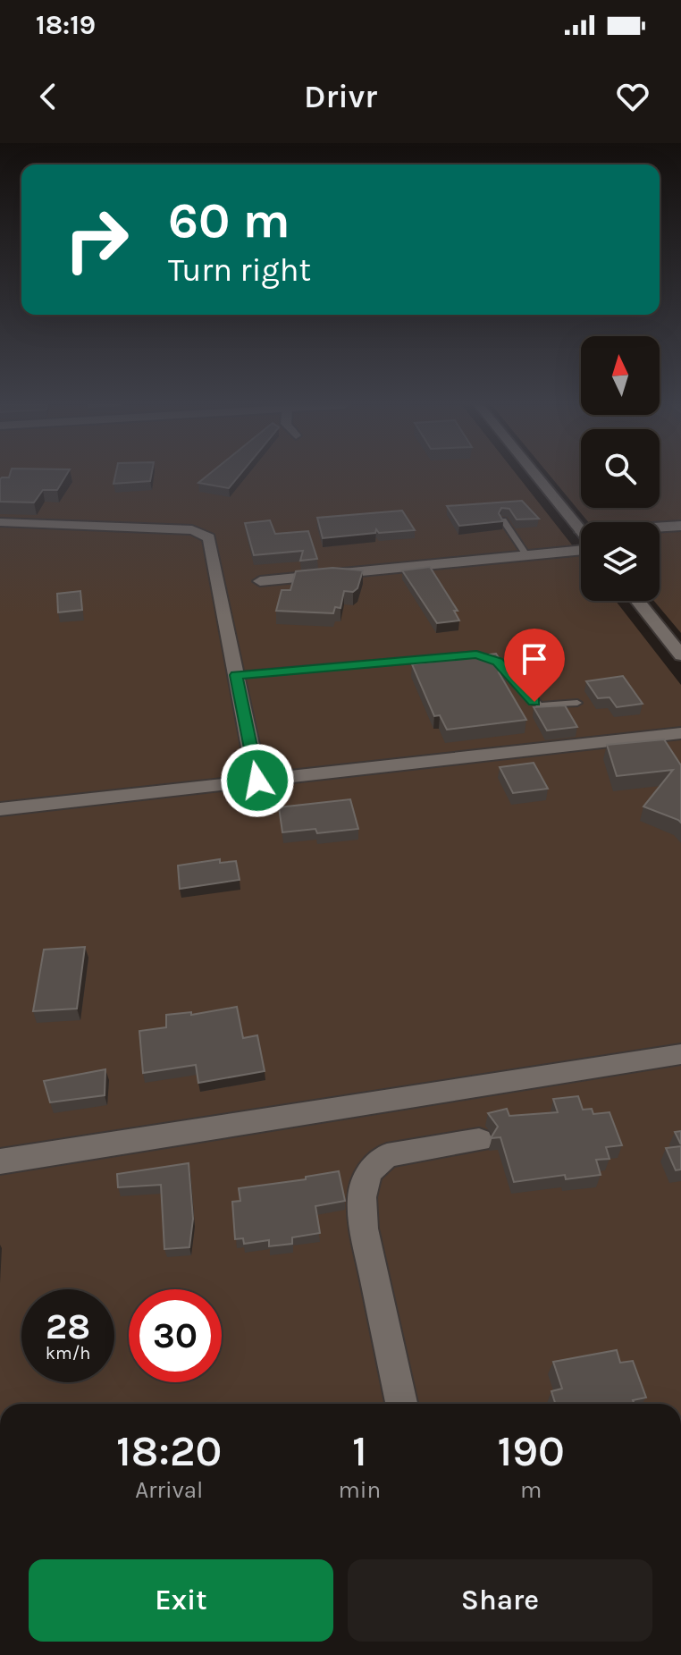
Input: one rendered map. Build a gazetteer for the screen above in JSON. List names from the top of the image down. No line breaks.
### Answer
{"north":"top","page":{"status":"18:19","header":"Drivr","turn":["60 m","Turn right"],"speed":"28 km/h","limit":"30","eta":["18:20","Arrival","1","min","190","m"],"buttons":["Exit","Share"]}}
